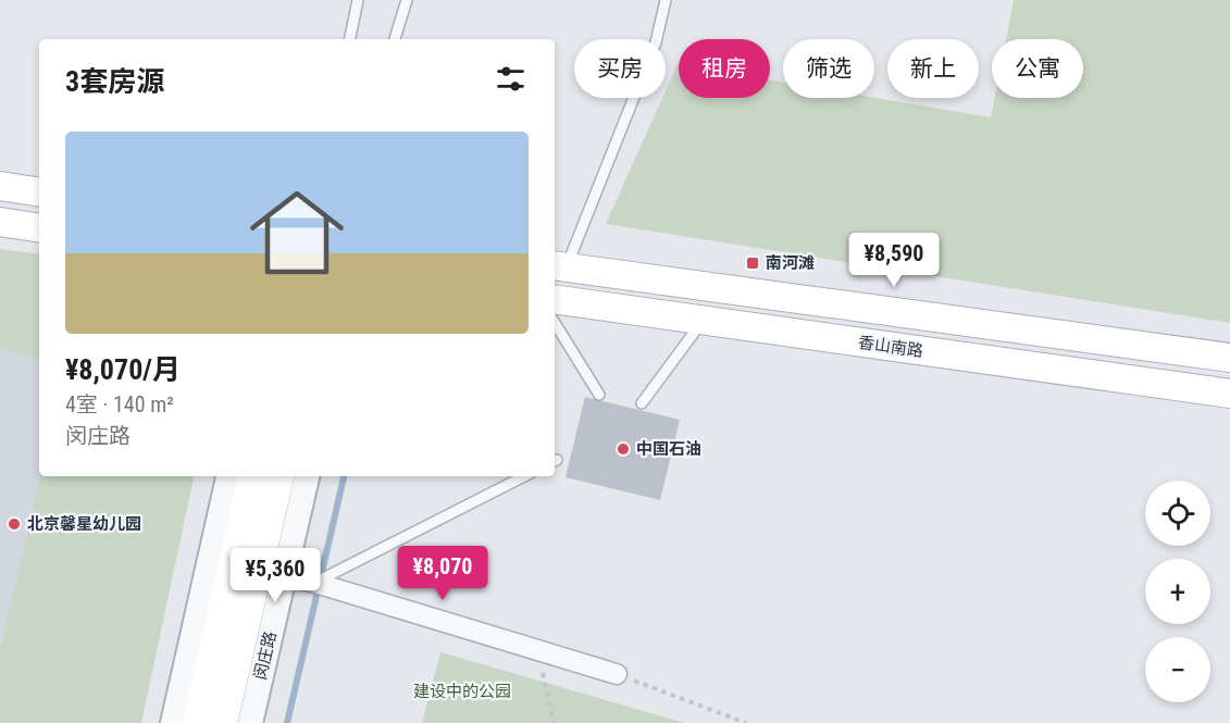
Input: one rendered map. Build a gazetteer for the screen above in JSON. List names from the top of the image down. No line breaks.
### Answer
{"streets":{"main road":["香山南路","闵庄路"]},"parks":["建设中的公园"],"places":{"transit":["南河滩"],"other":["中国石油","北京馨星幼儿园"]},"page":{"chip":["买房","租房","筛选","新上","公寓"],"heading":"3套房源","list":[{"name":"¥8,070/月","note":"4室 · 140 m² · 闵庄路"}],"price":["¥8,590","¥8,070","¥5,360"],"map_buttons":["+","−"]}}
